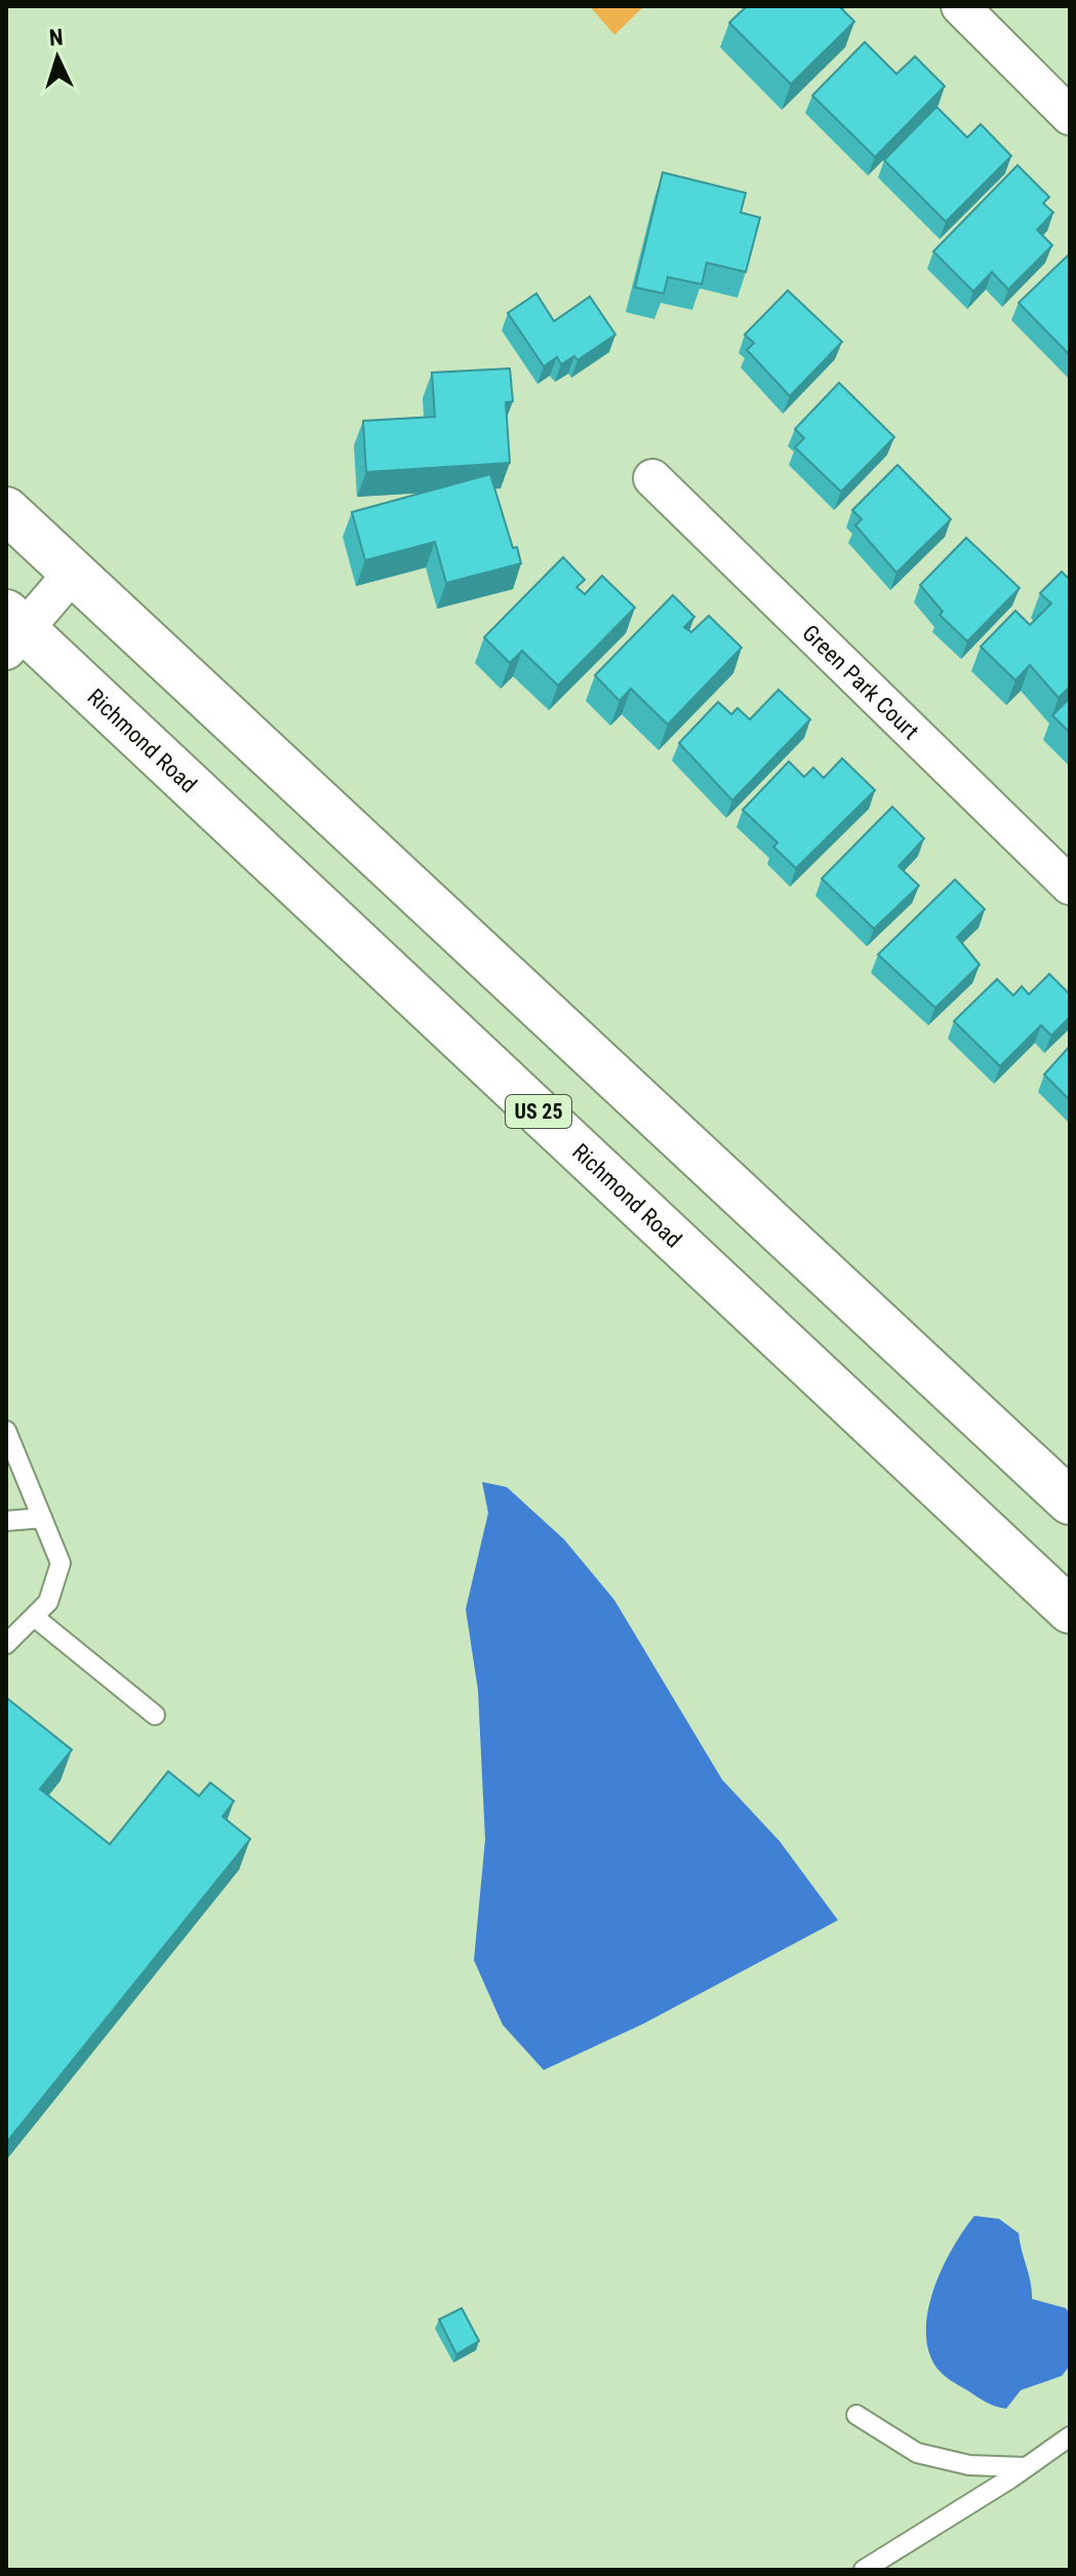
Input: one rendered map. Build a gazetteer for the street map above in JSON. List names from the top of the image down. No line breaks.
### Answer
{"streets":{"highway":["Richmond Road","US 25"],"street":["Green Park Court"]},"north":"top"}
